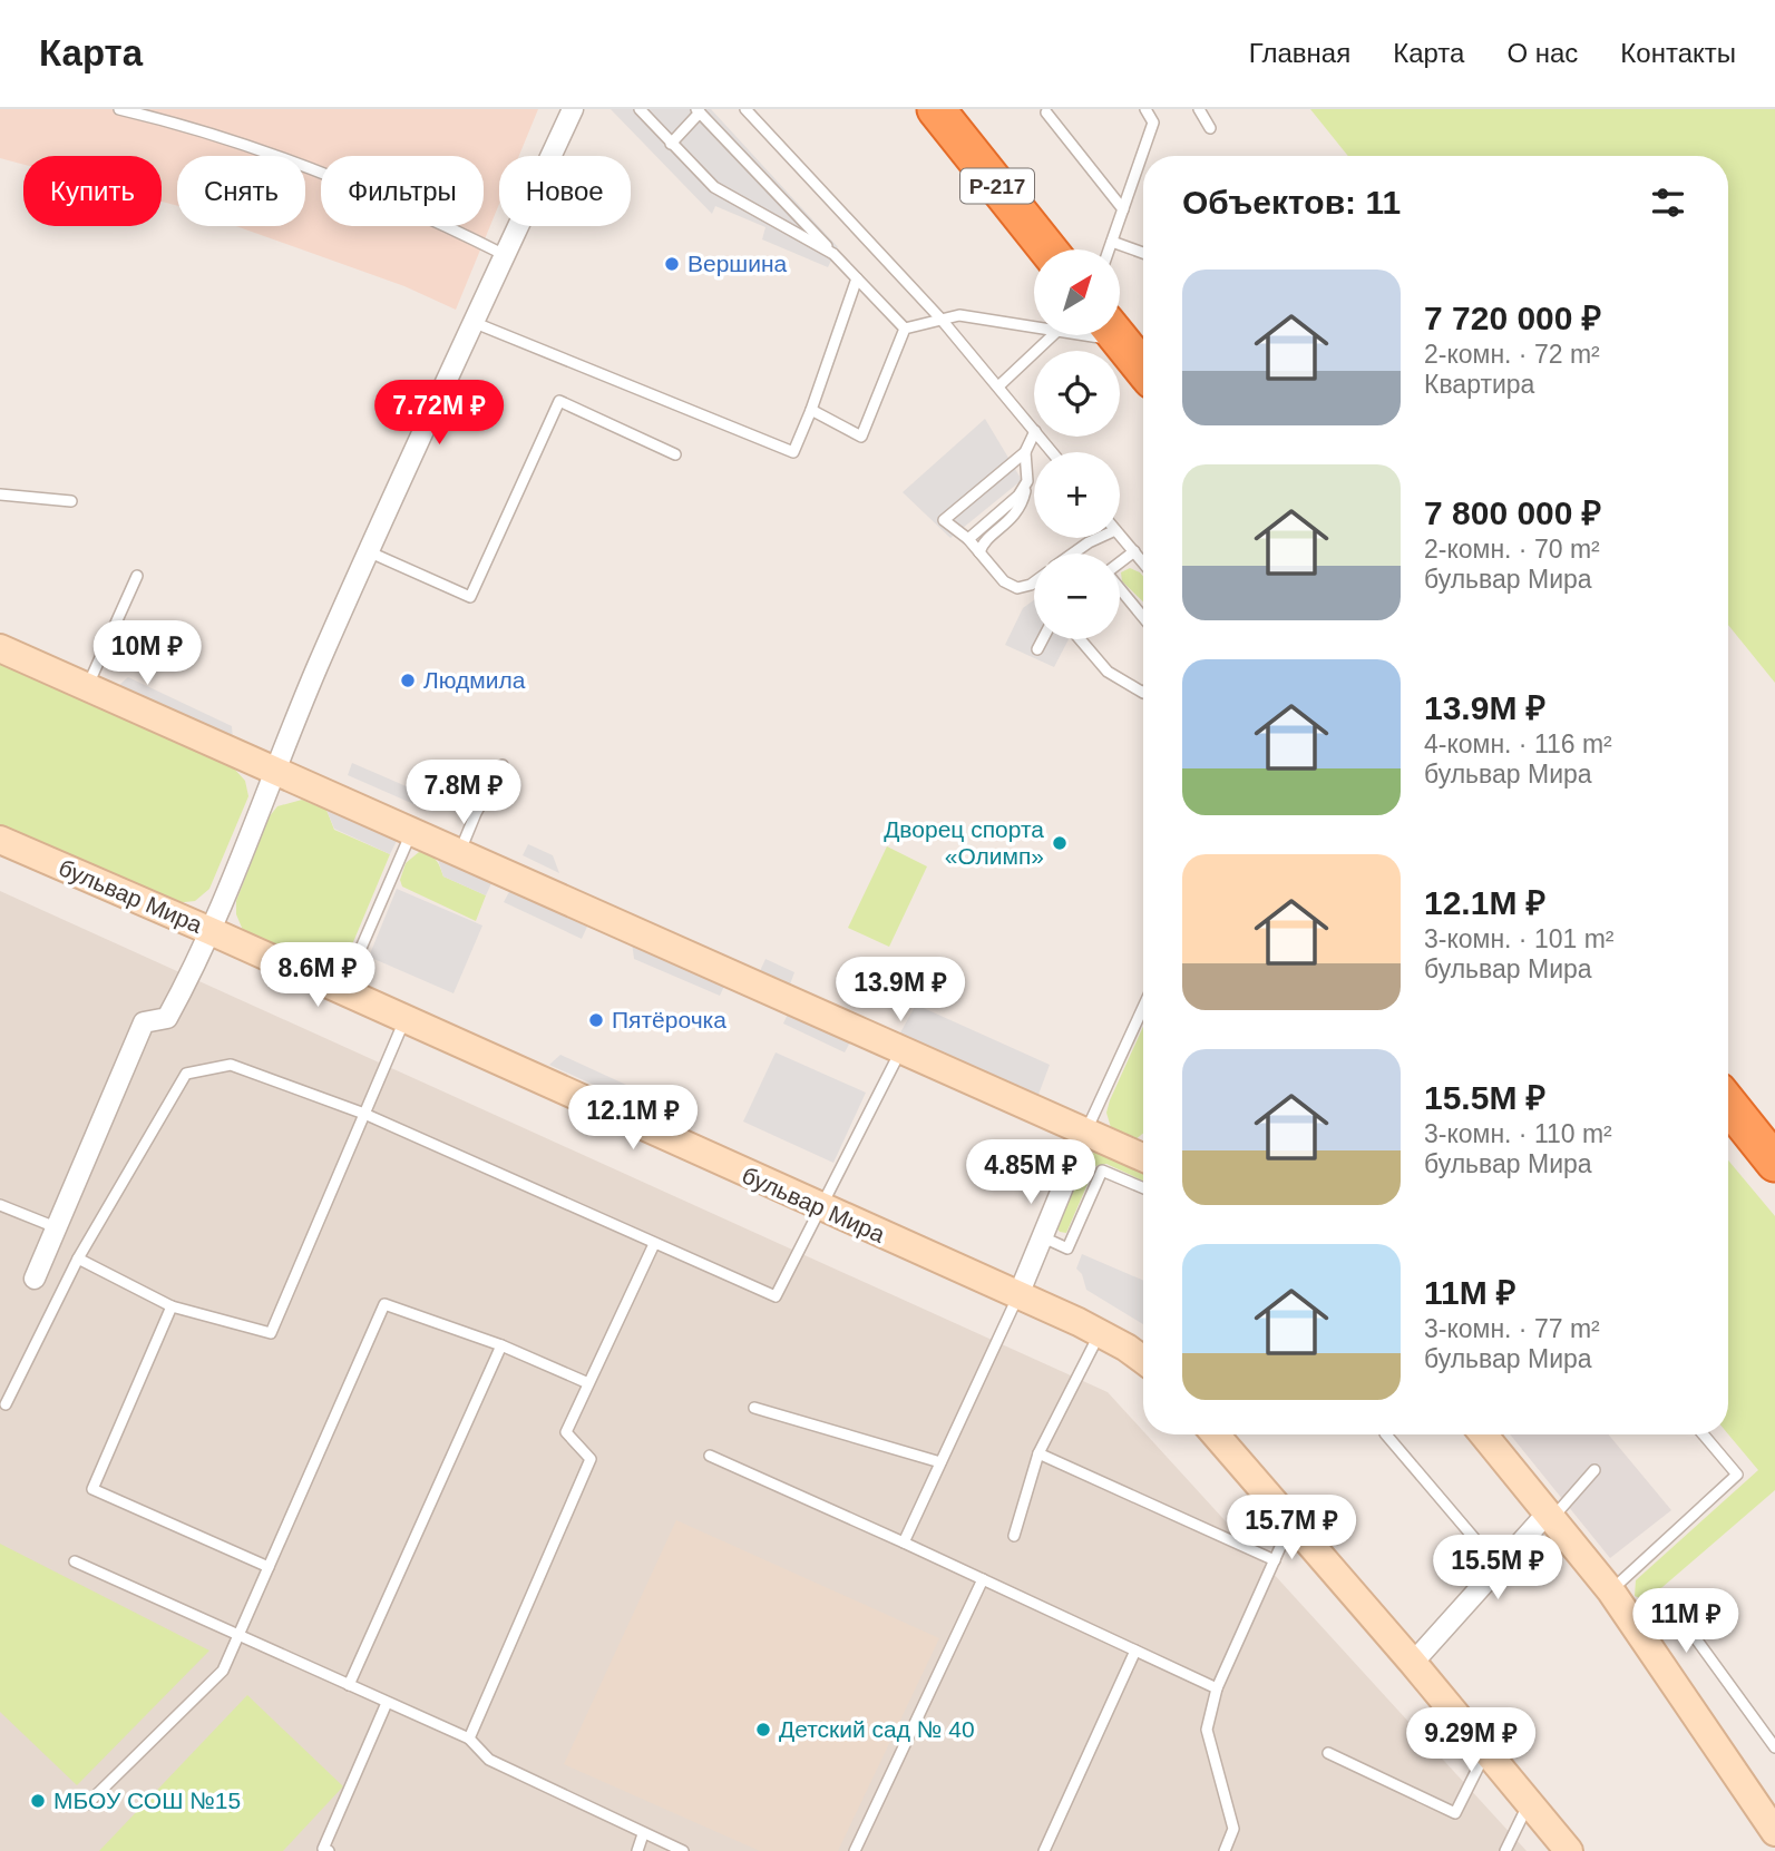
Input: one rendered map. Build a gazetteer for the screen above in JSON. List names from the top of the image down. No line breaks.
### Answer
{"streets":{"highway":["Р-217"],"street":["бульвар Мира"]},"places":["Вершина","Людмила","Дворец спорта «Олимп»","Пятёрочка","Детский сад № 40","МБОУ СОШ №15"],"north":"top right","page":{"header":"Карта","nav":["Главная","Карта","О нас","Контакты"],"chip":["Купить","Снять","Фильтры","Новое"],"heading":"Объектов: 11","map_buttons":["+","−"],"list":[{"name":"7 720 000 ₽","note":"2-комн. · 72 m² · Квартира"},{"name":"7 800 000 ₽","note":"2-комн. · 70 m² · бульвар Мира"},{"name":"13.9M ₽","note":"4-комн. · 116 m² · бульвар Мира"},{"name":"12.1M ₽","note":"3-комн. · 101 m² · бульвар Мира"},{"name":"15.5M ₽","note":"3-комн. · 110 m² · бульвар Мира"},{"name":"11M ₽","note":"3-комн. · 77 m² · бульвар Мира"}],"price":["7.72M ₽","10M ₽","7.8M ₽","8.6M ₽","13.9M ₽","12.1M ₽","4.85M ₽","15.7M ₽","15.5M ₽","11M ₽","9.29M ₽"]}}
